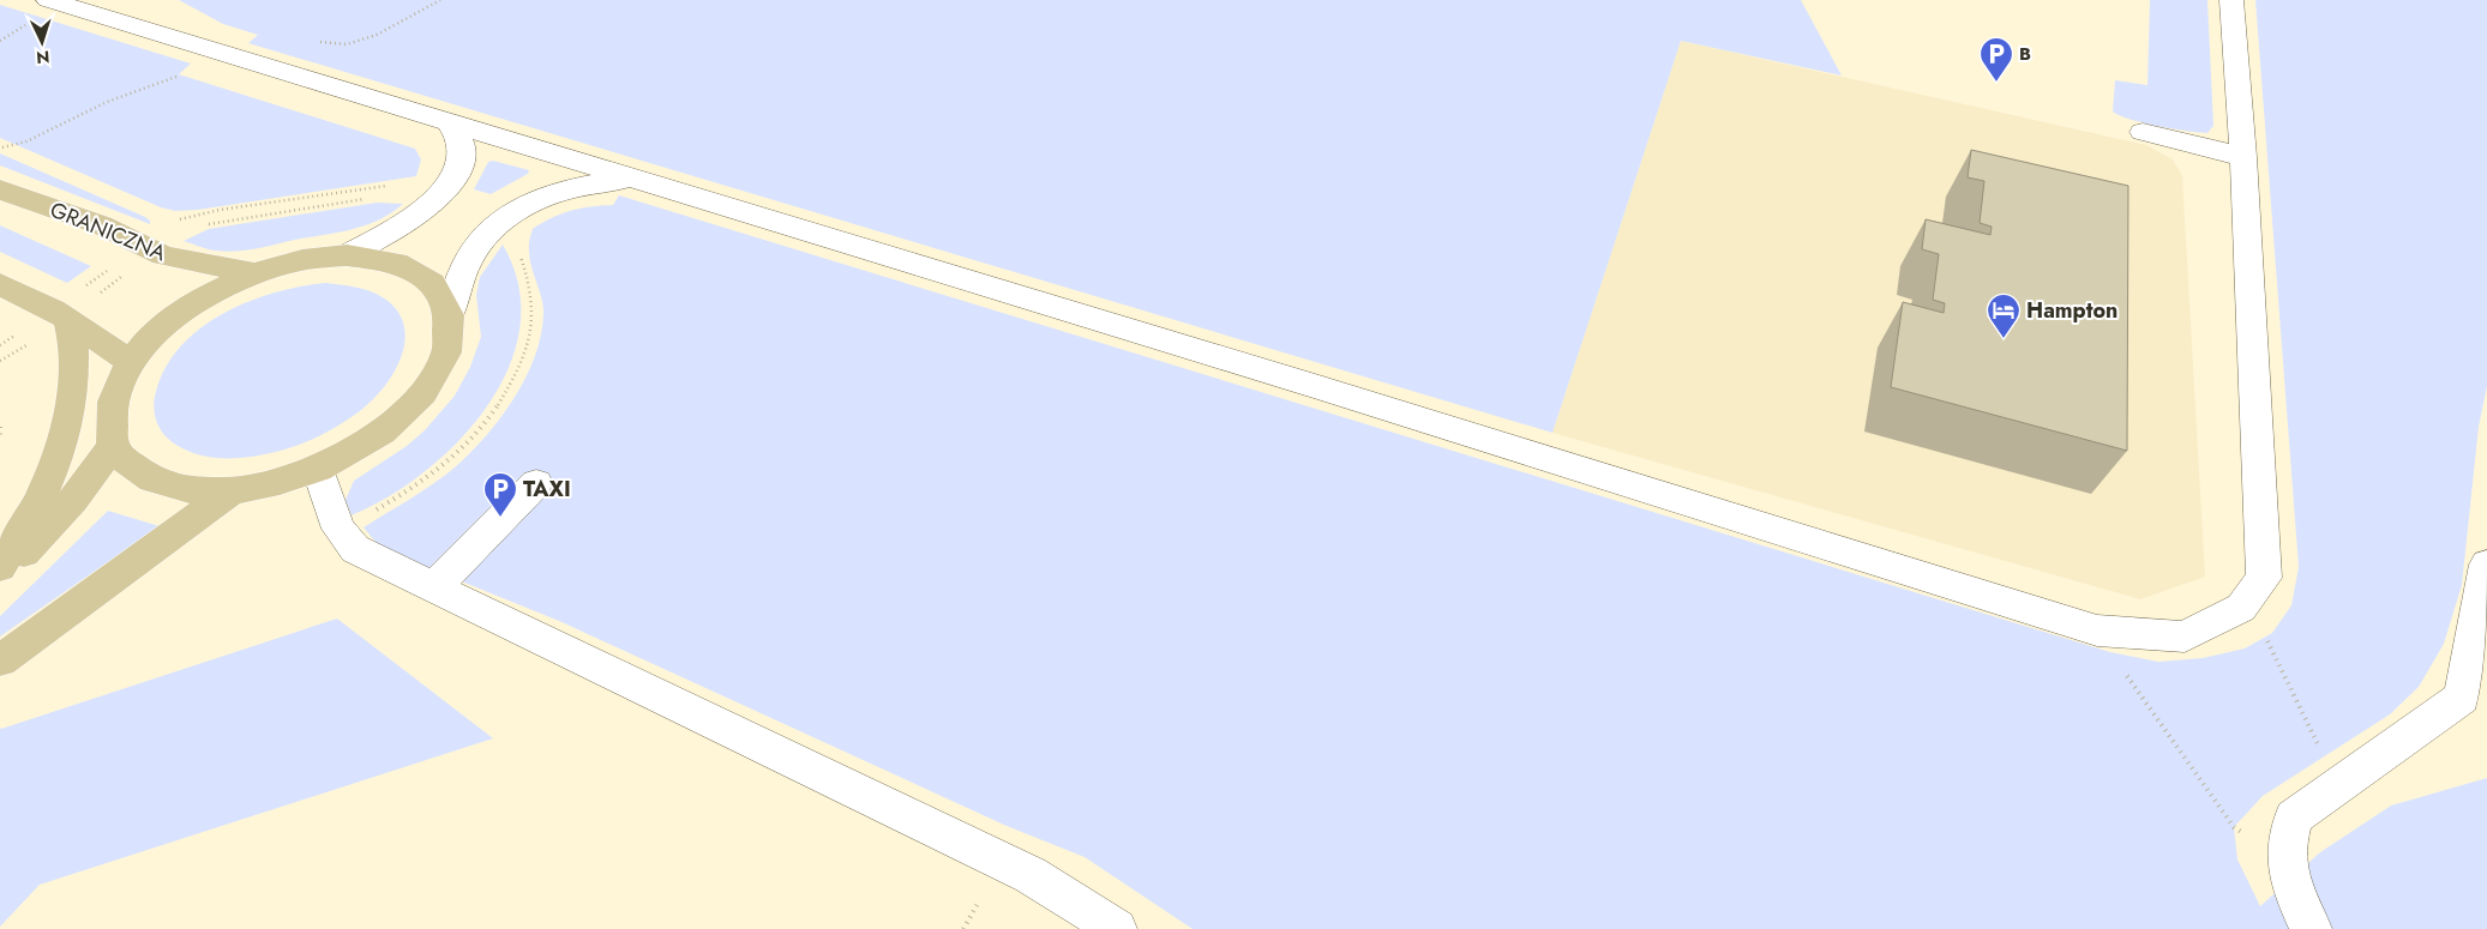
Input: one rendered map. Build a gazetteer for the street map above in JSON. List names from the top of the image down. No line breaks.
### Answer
{"streets":{"main road":["GRANICZNA"]},"places":{"parking":["B","TAXI"],"hotel":["Hampton"]},"north":"bottom"}
